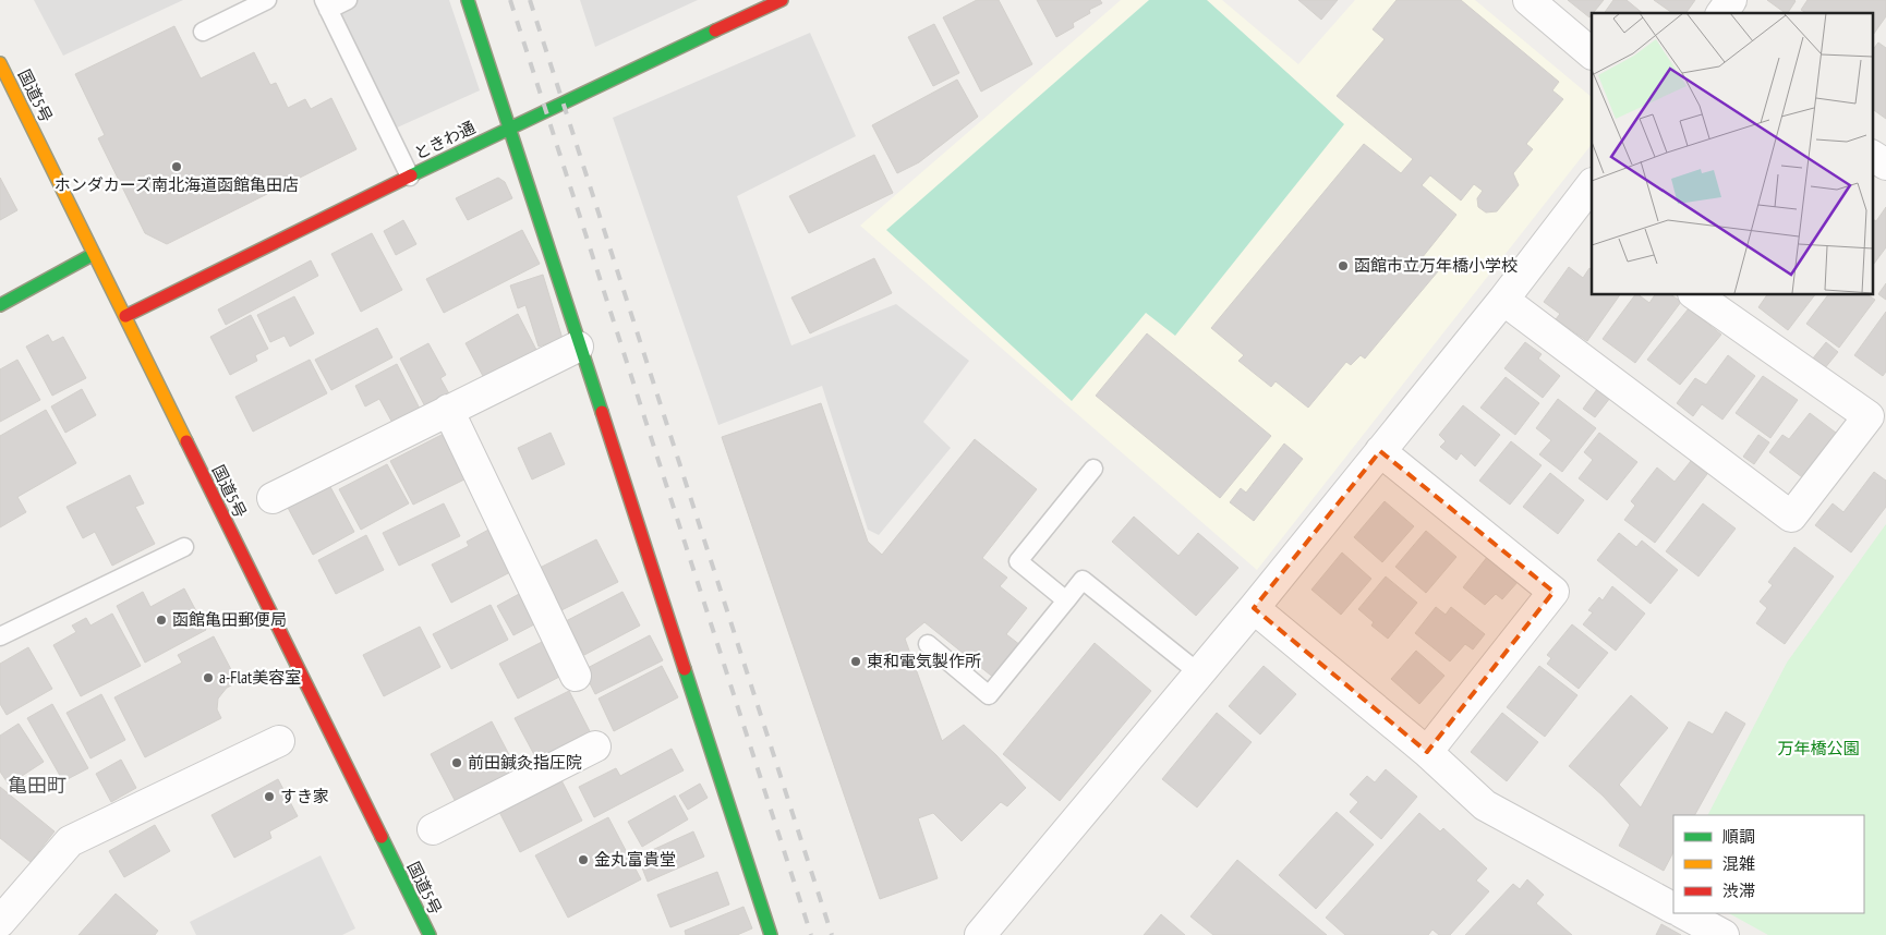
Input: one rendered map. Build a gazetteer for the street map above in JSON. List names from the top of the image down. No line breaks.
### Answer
{"streets":{"main road":["国道5号","ときわ通"]},"crossings":[["国道5号","ときわ通"]],"districts":["亀田町"],"parks":["万年橋公園"],"places":["ホンダカーズ南北海道函館亀田店","函館市立万年橋小学校","函館亀田郵便局","東和電気製作所","a-Flat美容室","前田鍼灸指圧院","すき家","金丸富貴堂"],"legend":["順調","混雑","渋滞"]}
